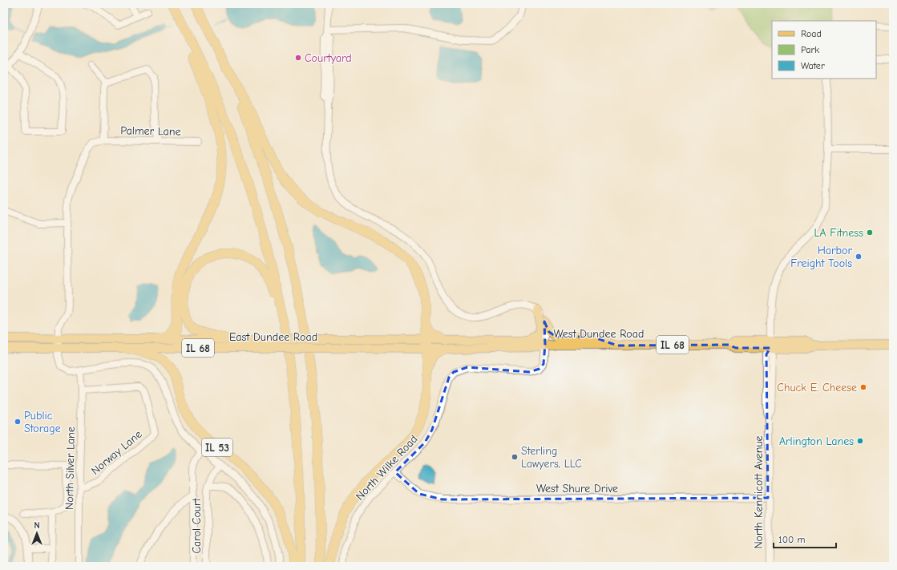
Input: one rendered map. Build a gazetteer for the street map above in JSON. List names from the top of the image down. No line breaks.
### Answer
{"streets":{"highway":["IL 53"],"main road":["West Dundee Road","East Dundee Road","IL 68"],"street":["Palmer Lane","Norway Lane","North Wilke Road","North Silver Lane","West Shure Drive","North Kennicott Avenue","Carol Court"]},"crossings":[["West Dundee Road","East Dundee Road"],["West Dundee Road","North Wilke Road"],["West Dundee Road","North Kennicott Avenue"],["East Dundee Road","IL 53"],["Norway Lane","North Silver Lane"],["North Wilke Road","West Shure Drive"],["West Shure Drive","North Kennicott Avenue"]],"places":["Courtyard","LA Fitness","Harbor Freight Tools","Chuck E. Cheese","Public Storage","Arlington Lanes","Sterling Lawyers, LLC"],"legend":["Road","Park","Water"],"scale_bar":"100 m","north":"top"}
